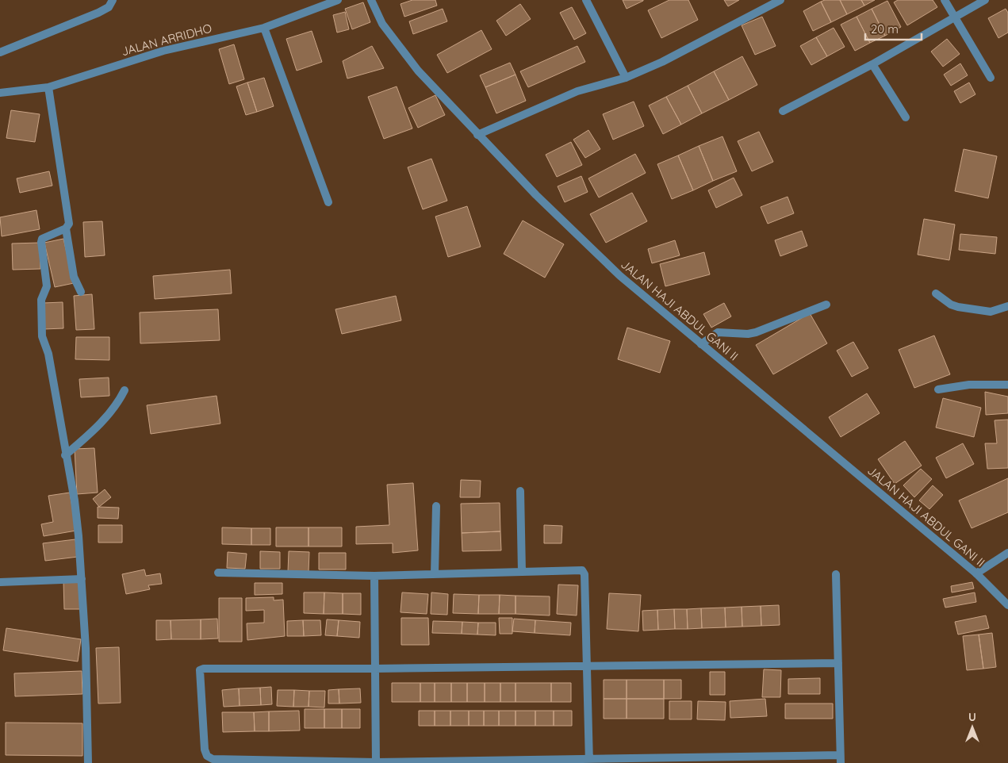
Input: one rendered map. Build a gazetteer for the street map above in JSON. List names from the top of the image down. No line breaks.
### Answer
{"streets":{"street":["JALAN ARRIDHO","JALAN HAJI ABDUL GANI II"]},"scale_bar":"20 m","north":"top"}
